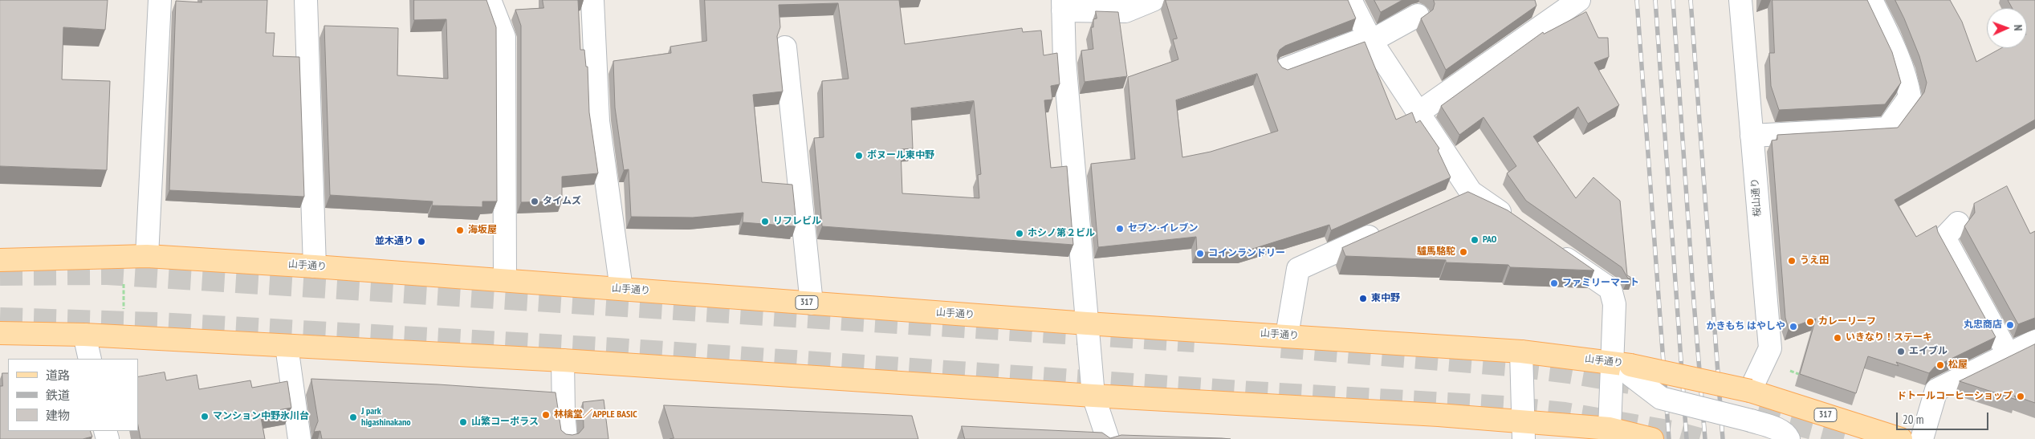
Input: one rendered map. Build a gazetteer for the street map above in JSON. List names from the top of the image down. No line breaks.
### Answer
{"streets":{"main road":["山手通り","317"],"street":["桜山通り"]},"crossings":[["桜山通り","山手通り"]],"places":["ボヌール東中野","タイムズ","リフレビル","セブン-イレブン","海坂屋","ホシノ第２ビル","PAO","並木通り","驢馬駱駝","コインランドリー","うえ田","ファミリーマート","東中野","カレーリーフ","丸忠商店","かきもち はやしや","いきなり！ステーキ","エイブル","松屋","ドトールコーヒーショップ","林檎堂／APPLE BASIC","マンション中野氷川台","J park higashinakano","山繁コーポラス"],"legend":["道路","鉄道","建物"],"scale_bar":"20 m","north":"right"}
